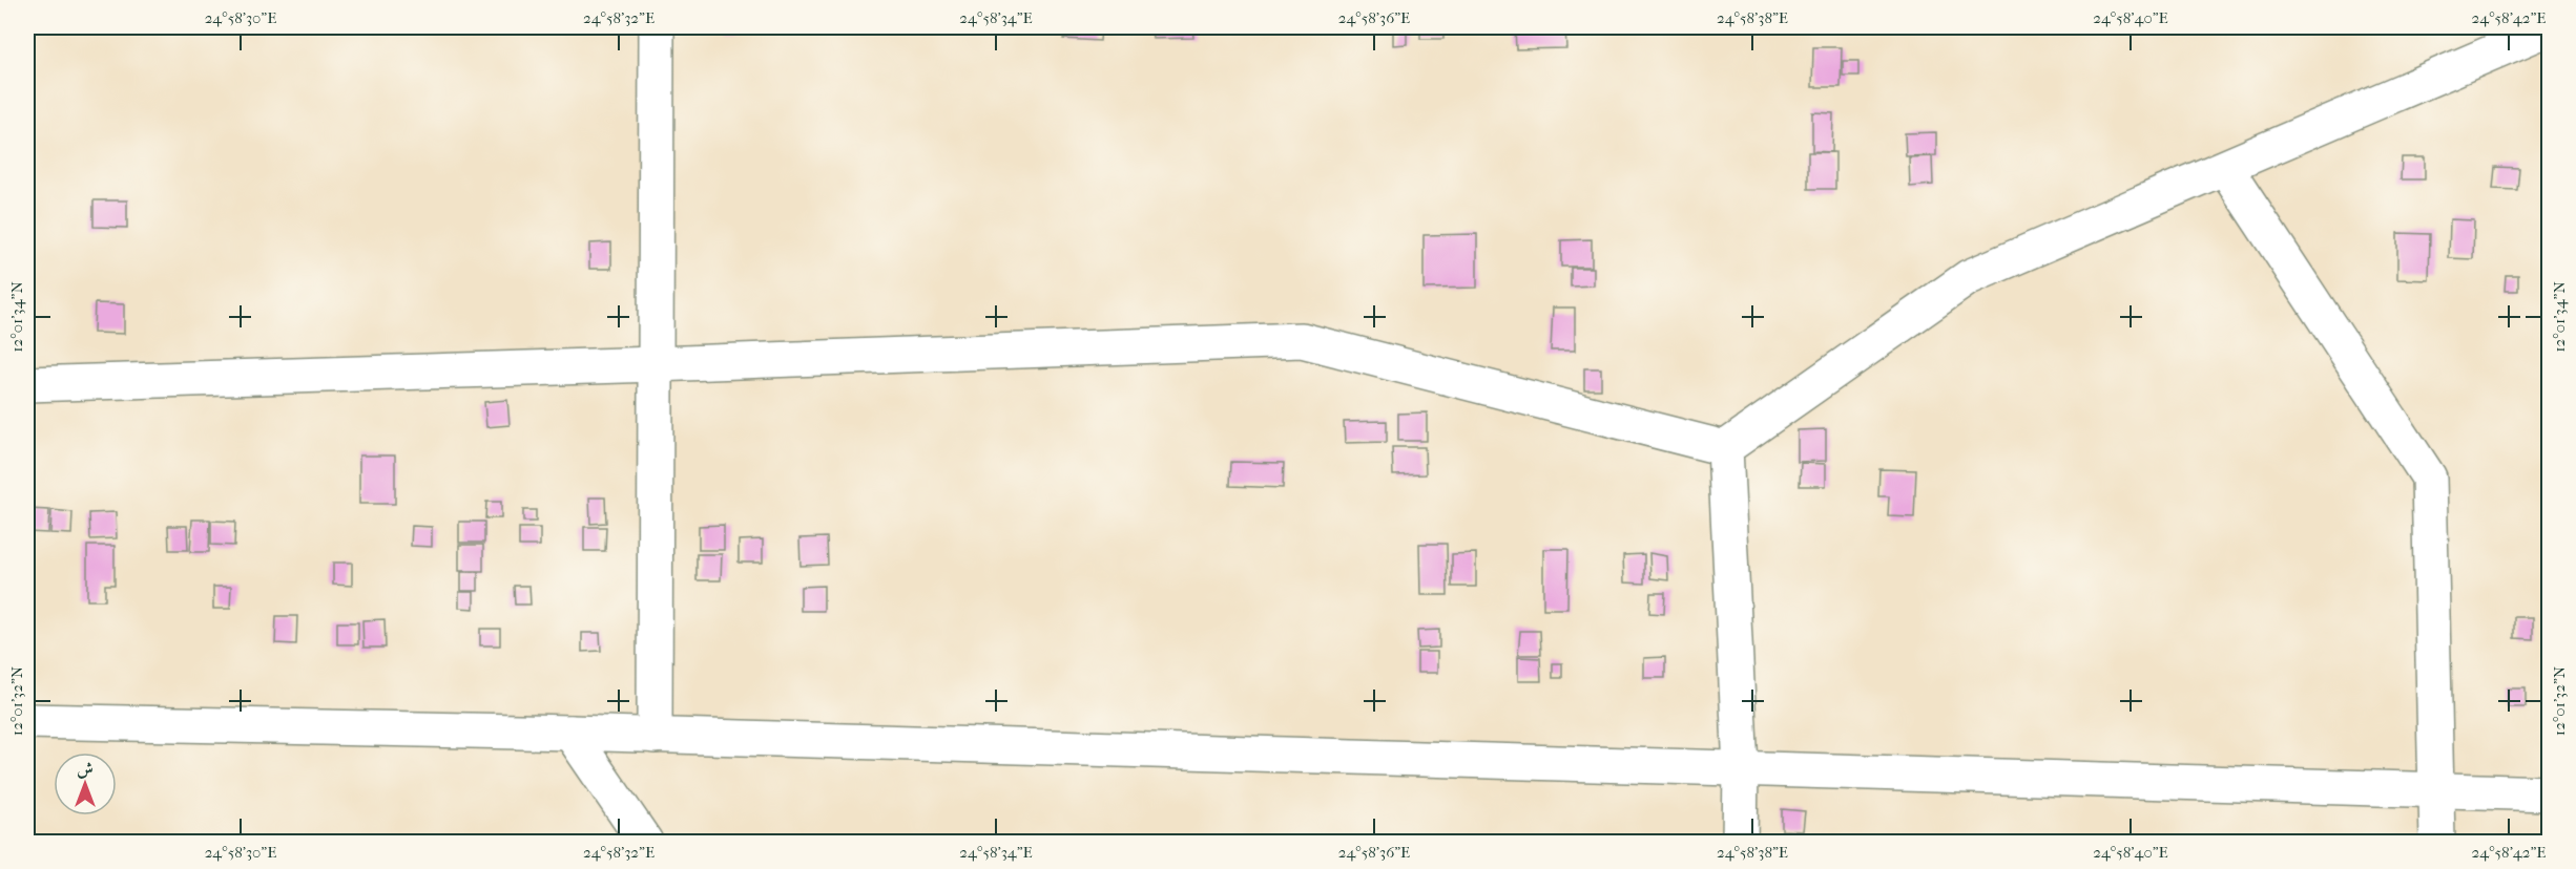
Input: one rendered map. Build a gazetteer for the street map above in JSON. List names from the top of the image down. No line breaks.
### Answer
{"north":"top","coordinates":["24°58'30\"E","24°58'32\"E","24°58'34\"E","24°58'36\"E","24°58'38\"E","24°58'40\"E","24°58'42\"E","12°01'34\"N","12°01'32\"N"]}
